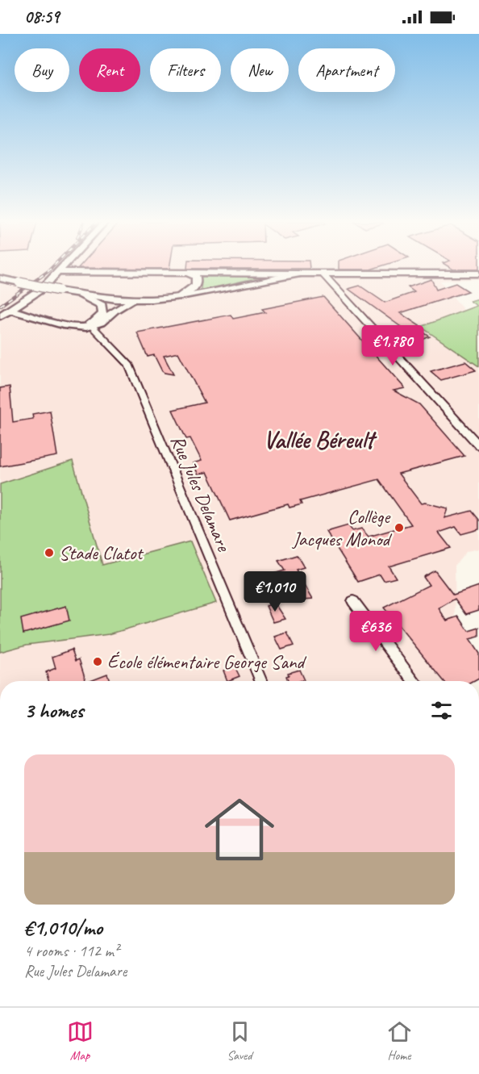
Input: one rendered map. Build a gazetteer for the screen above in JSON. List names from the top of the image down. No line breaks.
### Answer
{"streets":{"street":["Rue Jules Delamare"]},"districts":["Vallée Béreult"],"places":["Collège Jacques Monod","Stade Clatot","École élémentaire George Sand"],"page":{"status":"08:59","chip":["Buy","Rent","Filters","New","Apartment"],"price":["€1,780","€1,010","€636"],"heading":"3 homes","list":[{"name":"€1,010/mo","note":"4 rooms · 112 m² · Rue Jules Delamare"}],"tabs":["Map","Saved","Home"]}}
